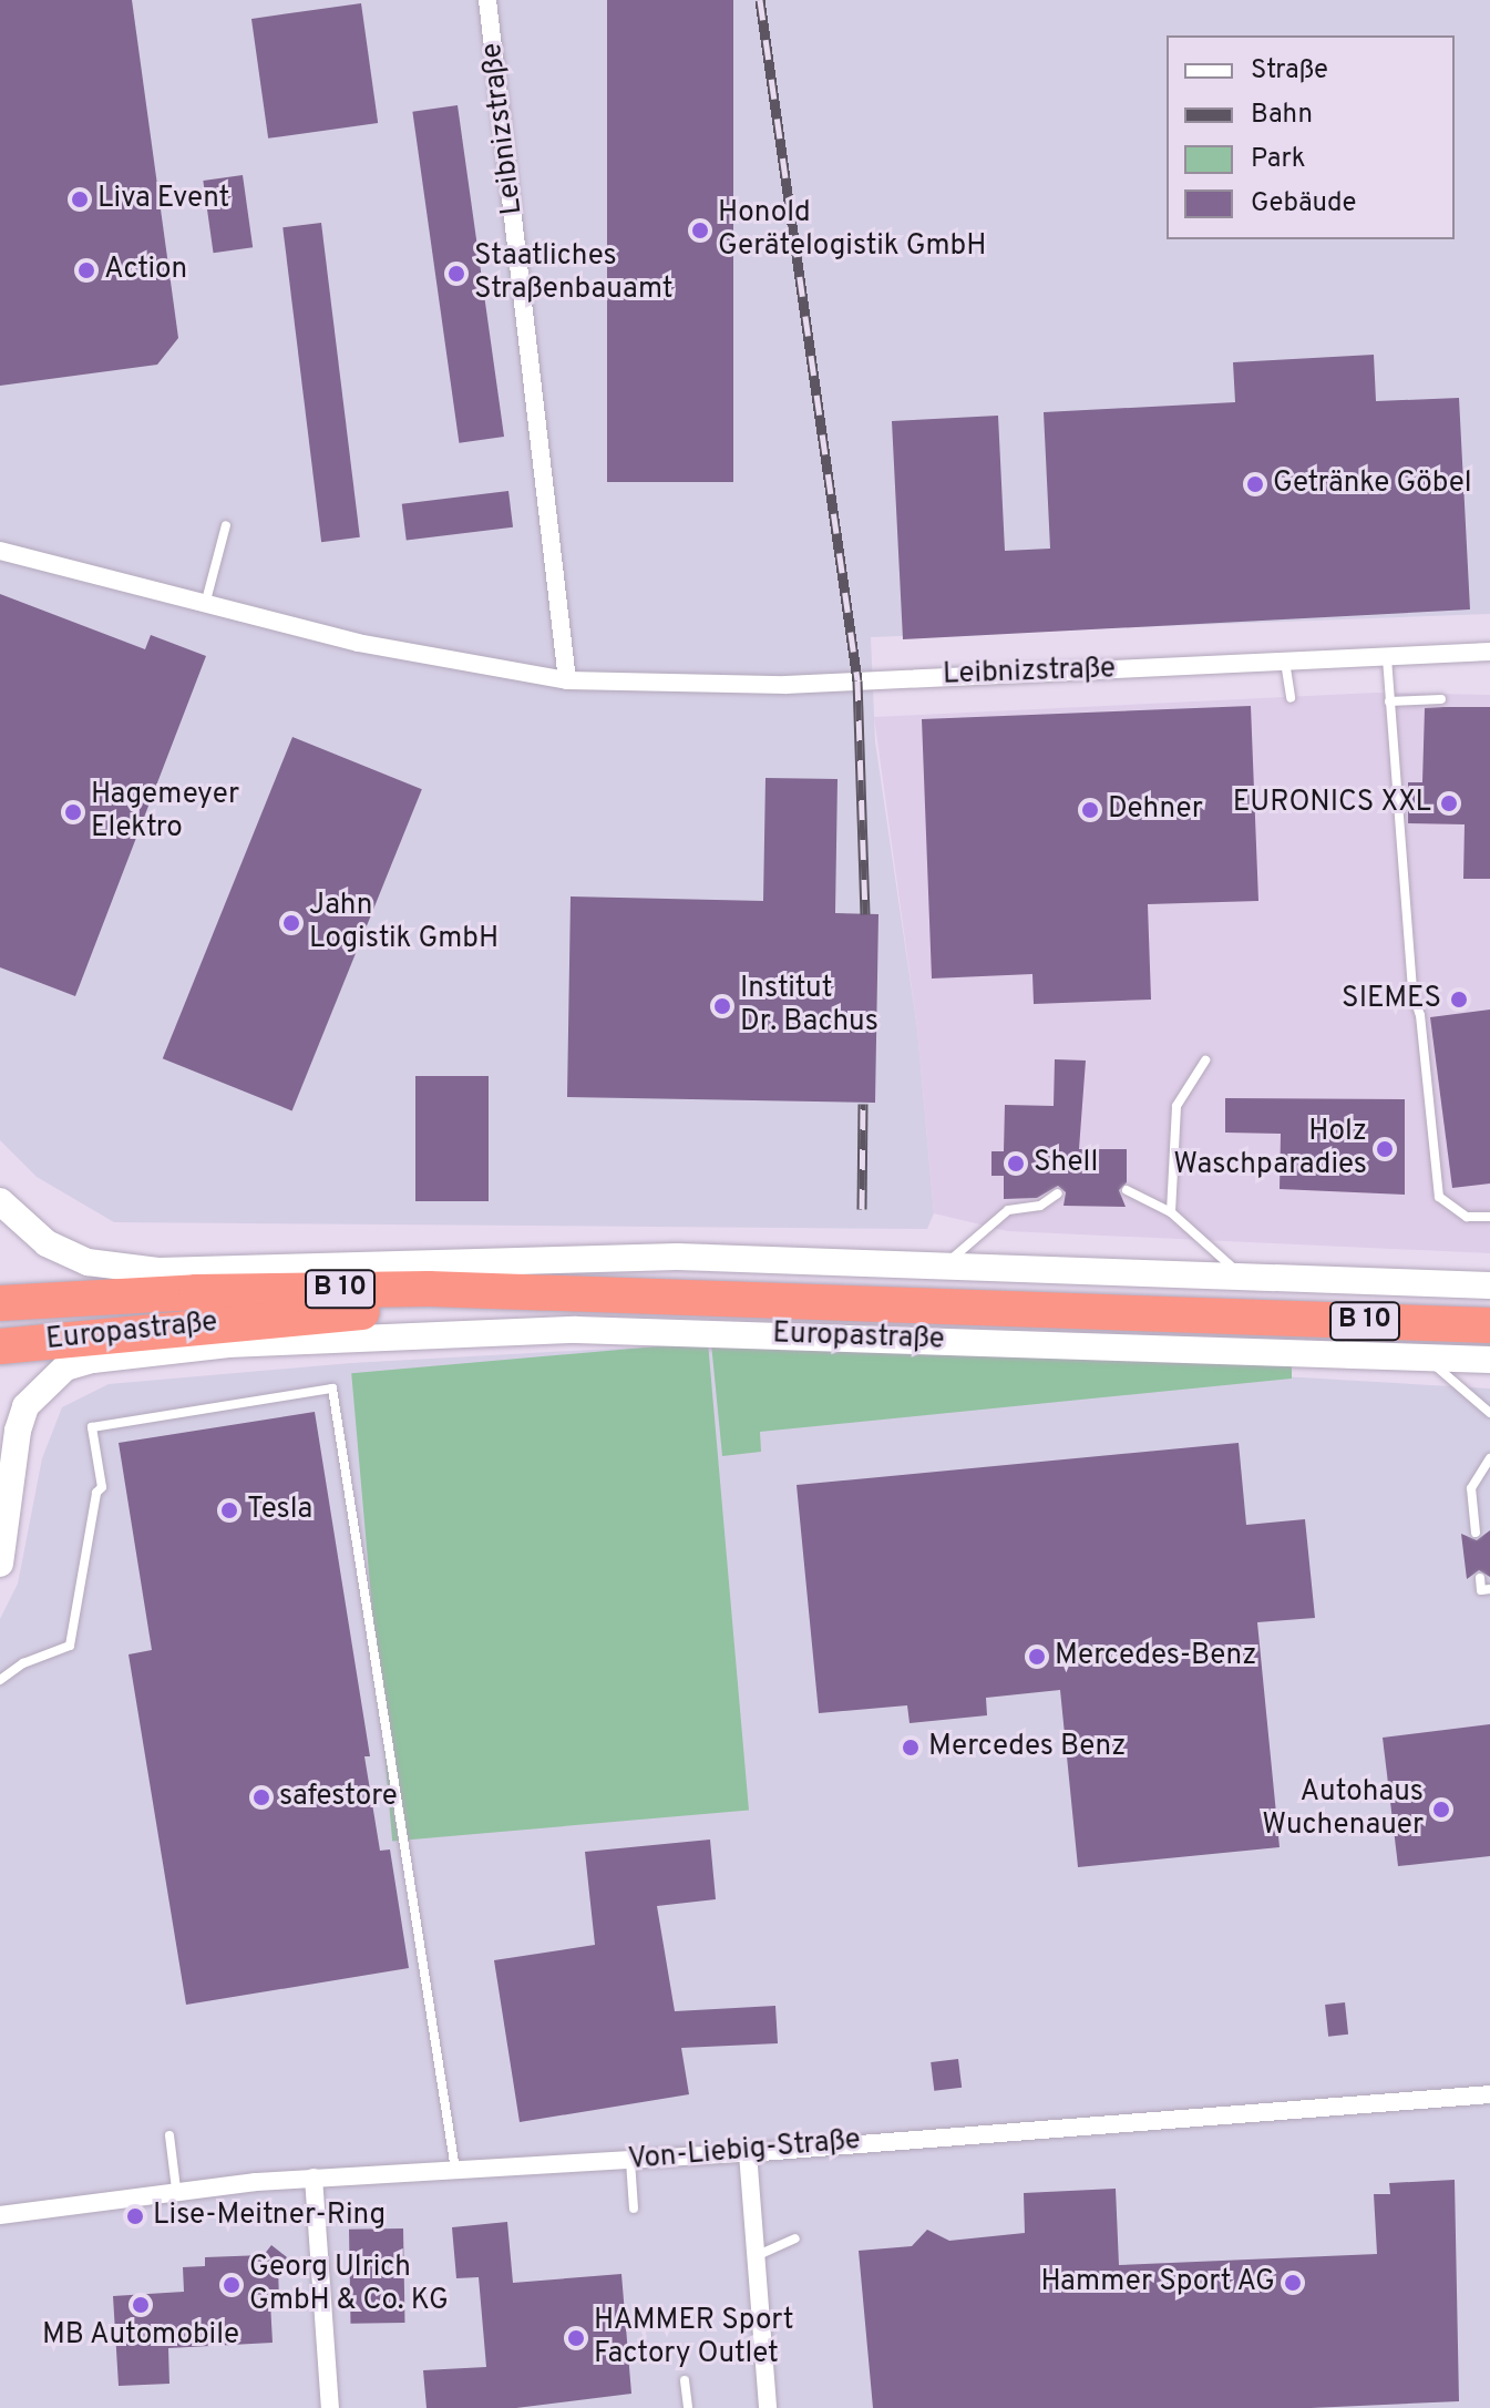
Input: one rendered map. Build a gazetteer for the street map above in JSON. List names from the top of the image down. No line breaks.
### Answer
{"streets":{"highway":["B 10","Europastraße"],"street":["Leibnizstraße","Von-Liebig-Straße"]},"crossings":[["B 10","Europastraße"]],"places":["Liva Event","Honold Gerätelogistik GmbH","Action","Staatliches Straßenbauamt","Getränke Göbel","EURONICS XXL","Dehner","Hagemeyer Elektro","Jahn Logistik GmbH","SIEMES","Institut Dr. Bachus","Holz Waschparadies","Shell","Tesla","Mercedes-Benz","Mercedes Benz","safestore","Autohaus Wuchenauer","Lise-Meitner-Ring","Hammer Sport AG","Georg Ulrich GmbH & Co. KG","MB Automobile","HAMMER Sport Factory Outlet"],"legend":["Straße","Bahn","Park","Gebäude"]}
